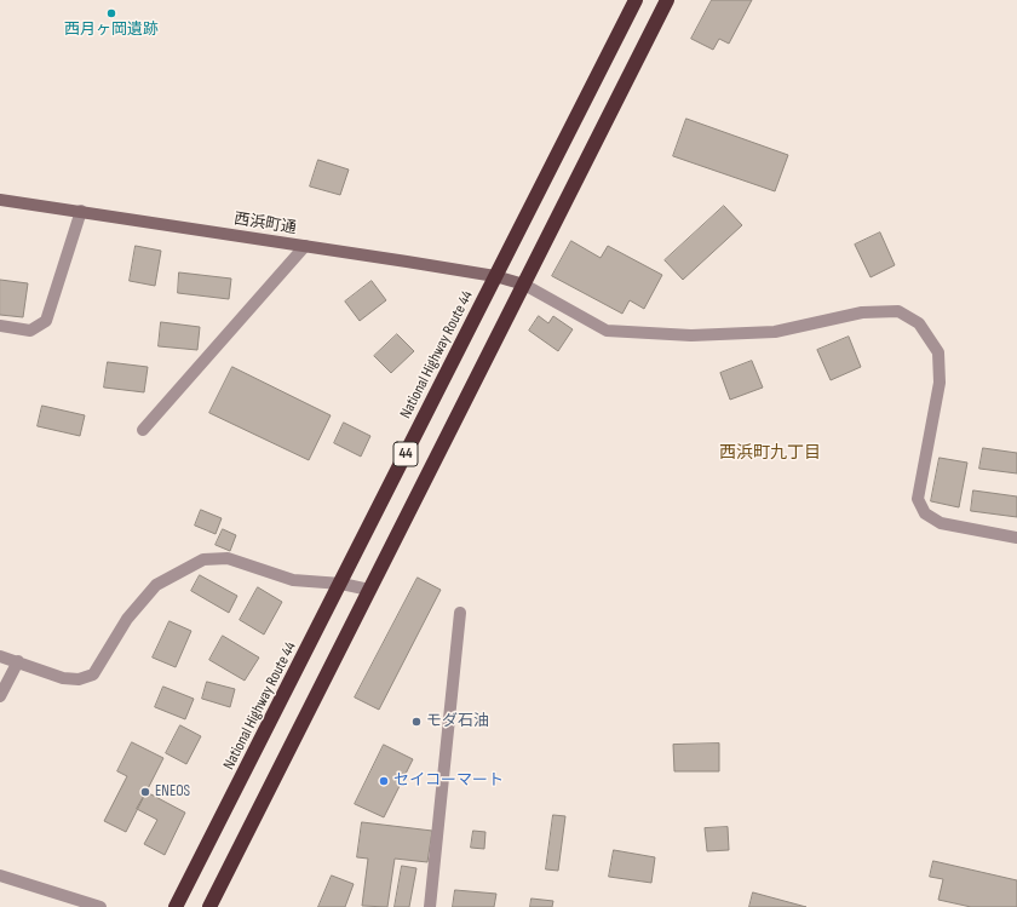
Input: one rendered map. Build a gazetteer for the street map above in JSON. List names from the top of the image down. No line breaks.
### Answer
{"streets":{"highway":["National Highway Route 44","44"],"street":["西浜町通"]},"crossings":[["西浜町通","National Highway Route 44"],["西浜町通","44"]],"districts":["西浜町九丁目"],"places":["西月ヶ岡遺跡","モダ石油","セイコーマート","ENEOS"]}
